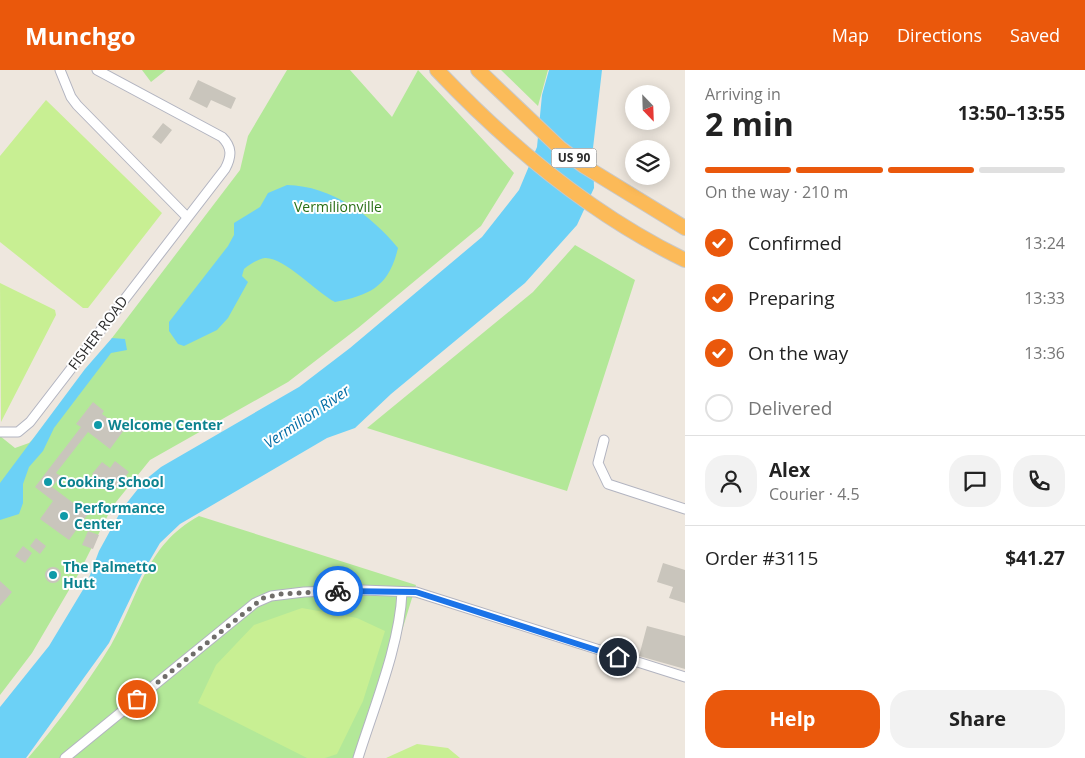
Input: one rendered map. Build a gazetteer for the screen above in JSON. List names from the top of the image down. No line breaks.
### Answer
{"streets":{"highway":["US 90"],"street":["FISHER ROAD"]},"water":["Vermilion River"],"parks":["Vermilionville"],"places":["Welcome Center","Cooking School","Performance Center","The Palmetto Hutt"],"north":"bottom right","page":{"header":"Munchgo","nav":["Map","Directions","Saved"],"heading":["2 min","Arriving in","13:50–13:55"],"panel":["Alex","Courier · 4.5","Order #3115","$41.27"],"bar":"On the way · 210 m","list":[["Confirmed","13:24"],["Preparing","13:33"],["On the way","13:36"],"Delivered"],"buttons":["Help","Share"]}}
